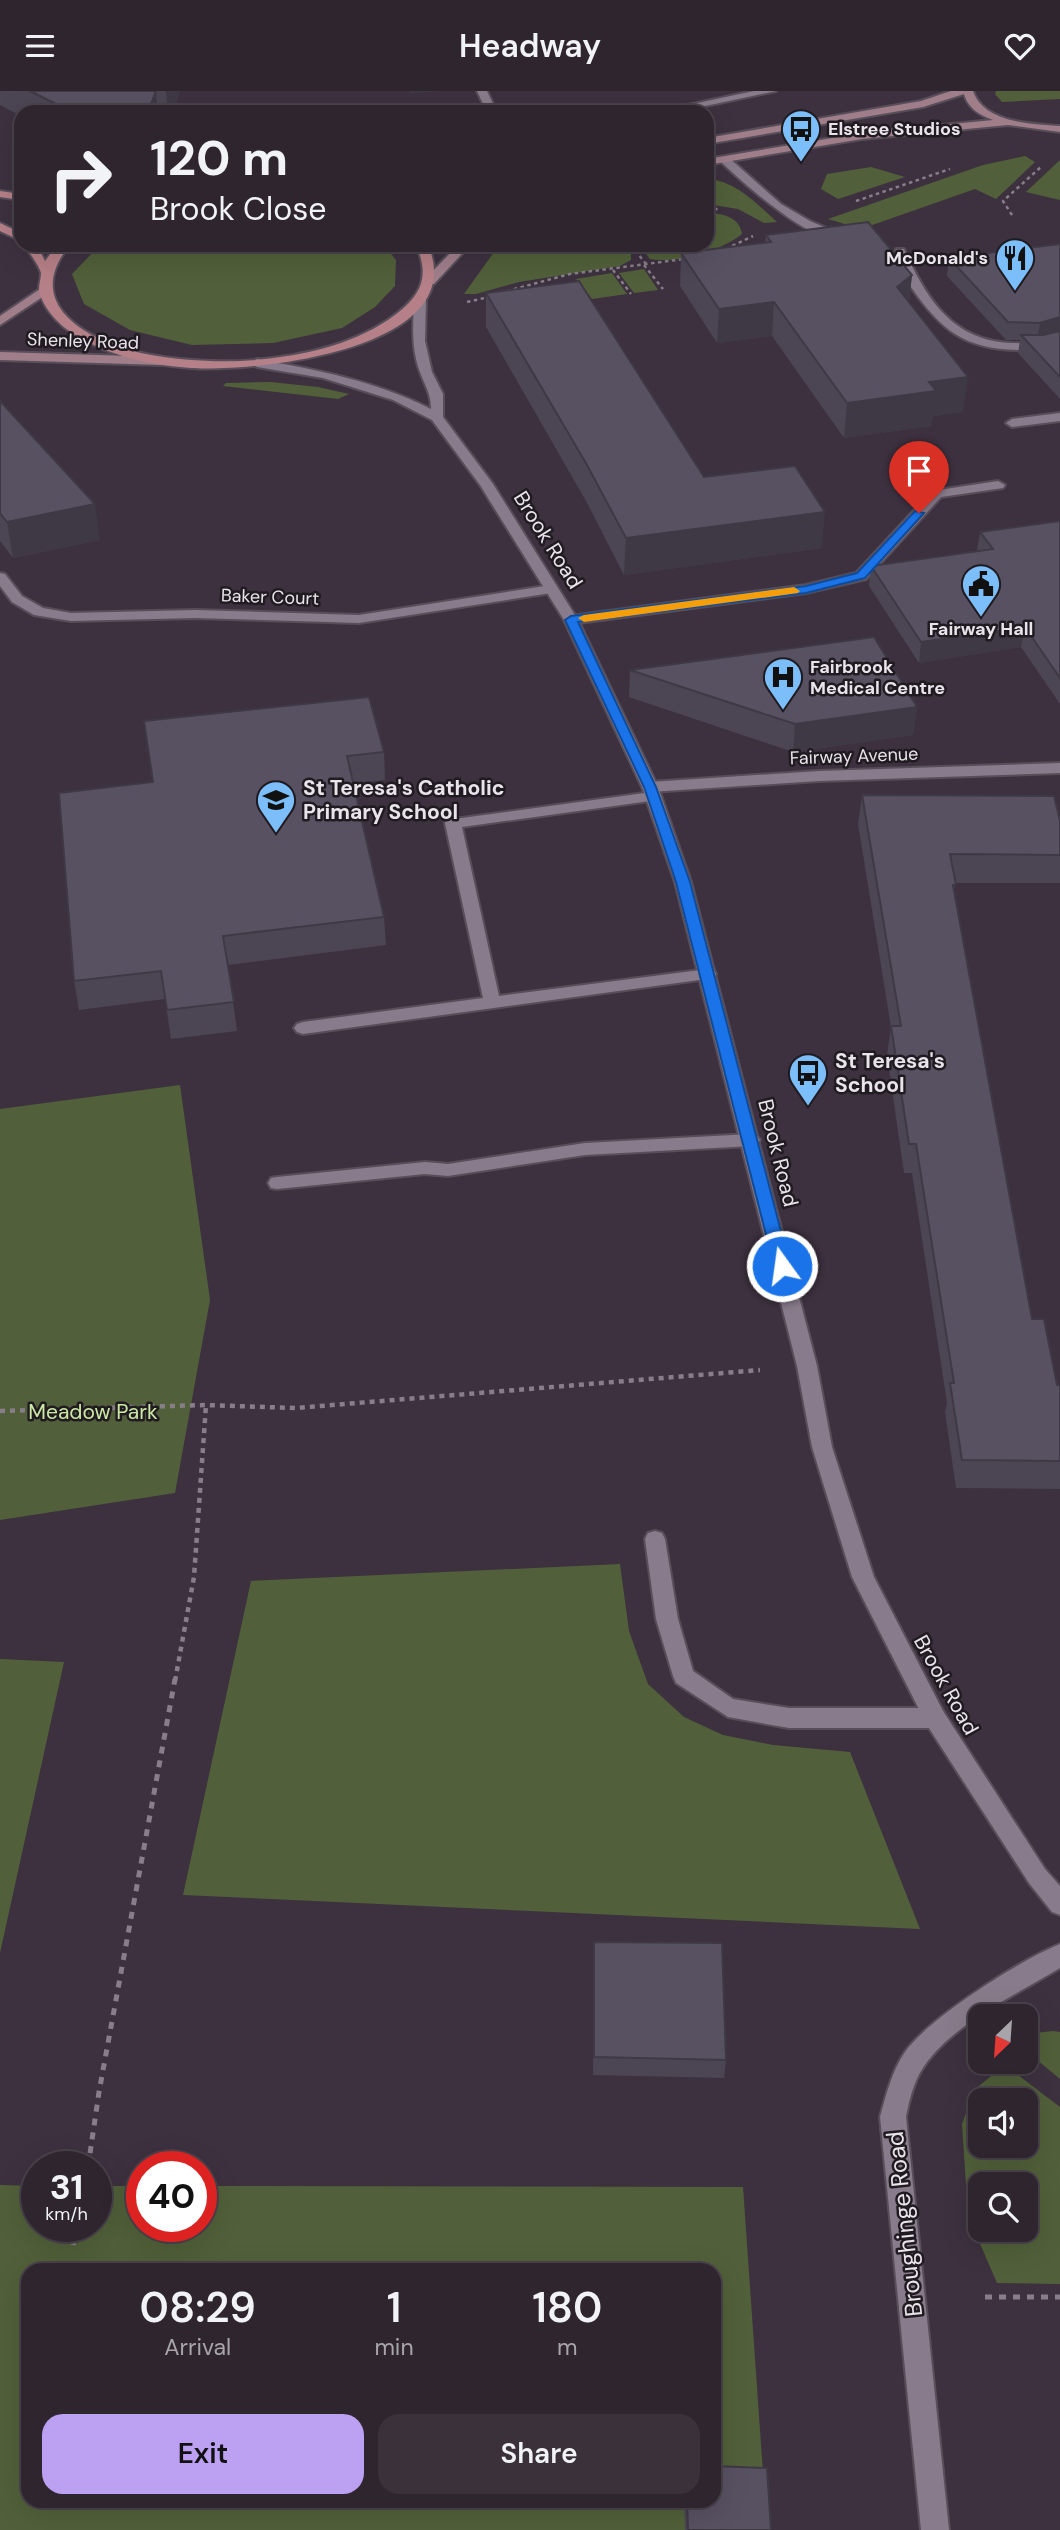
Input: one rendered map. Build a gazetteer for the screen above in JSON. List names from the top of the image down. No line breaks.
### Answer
{"streets":{"main road":["Shenley Road"],"street":["Brook Road","Fairway Avenue","Broughinge Road"],"lane":["Baker Court"]},"crossings":[["Brook Road","Baker Court"],["Brook Road","Fairway Avenue"]],"parks":["Meadow Park"],"places":{"bus stop":["Elstree Studios","St Teresa's School"],"restaurant":["McDonald's"],"public building":["Fairway Hall"],"hospital":["Fairbrook Medical Centre"],"school or university":["St Teresa's Catholic Primary School"]},"north":"bottom left","page":{"header":"Headway","turn":["120 m","Brook Close"],"speed":"31 km/h","limit":"40","eta":["08:29","Arrival","1","min","180","m"],"buttons":["Exit","Share"]}}
